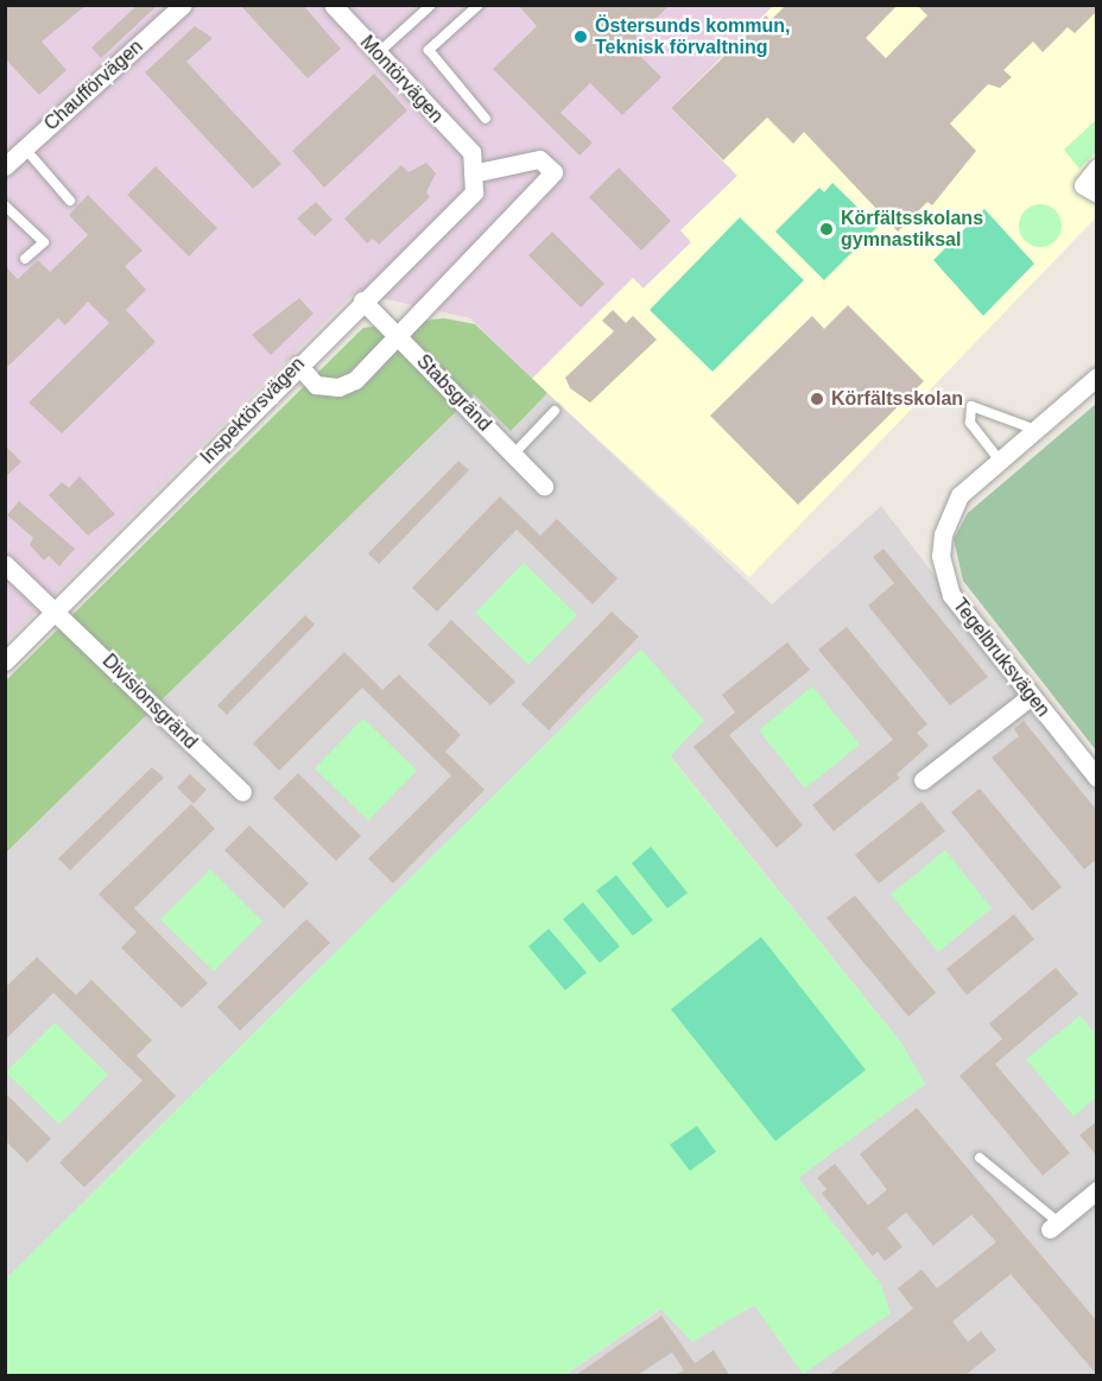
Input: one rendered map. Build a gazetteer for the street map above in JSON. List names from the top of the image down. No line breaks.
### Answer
{"streets":{"street":["Montörvägen","Chaufförvägen","Stabsgränd","Inspektörsvägen","Tegelbruksvägen","Divisionsgränd"]},"crossings":[["Montörvägen","Inspektörsvägen"],["Stabsgränd","Inspektörsvägen"],["Inspektörsvägen","Divisionsgränd"]],"places":["Östersunds kommun, Teknisk förvaltning","Körfältsskolans gymnastiksal","Körfältsskolan"]}
